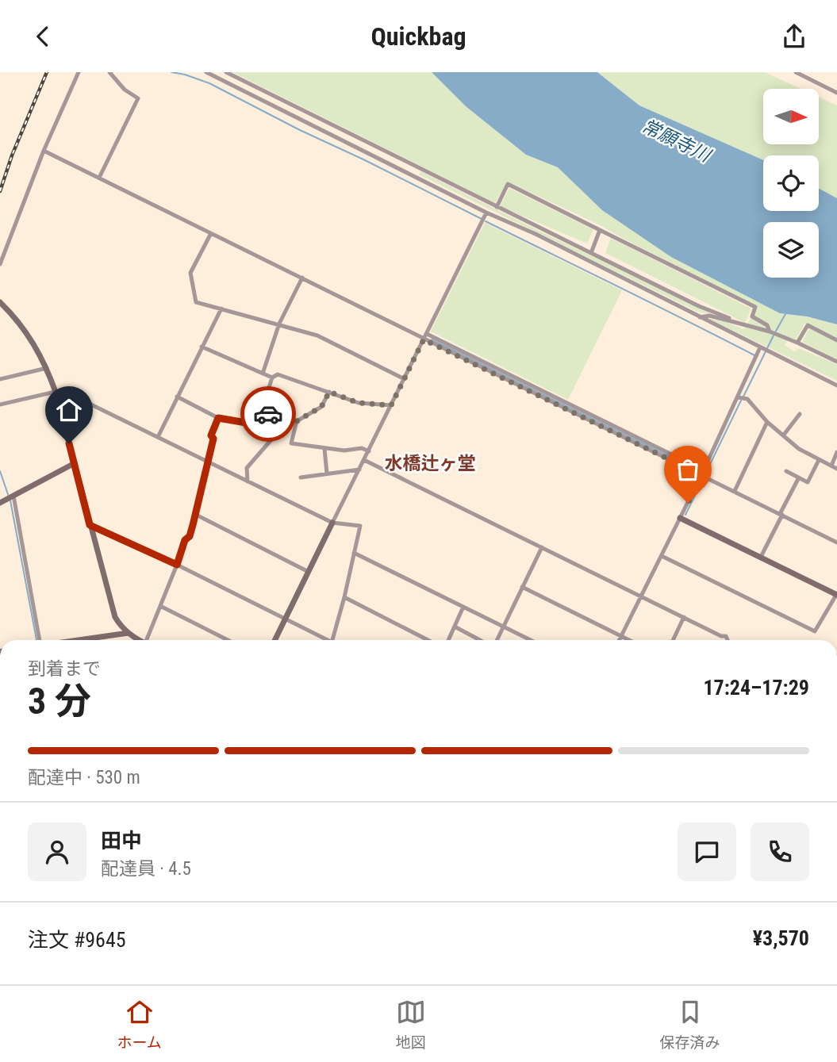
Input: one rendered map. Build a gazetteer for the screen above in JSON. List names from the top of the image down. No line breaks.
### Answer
{"districts":["水橋辻ヶ堂"],"water":["常願寺川"],"north":"right","page":{"header":"Quickbag","heading":["3 分","到着まで","17:24–17:29"],"panel":["田中","配達員 · 4.5","注文 #9645","¥3,570"],"bar":"配達中 · 530 m","tabs":["ホーム","地図","保存済み"]}}
